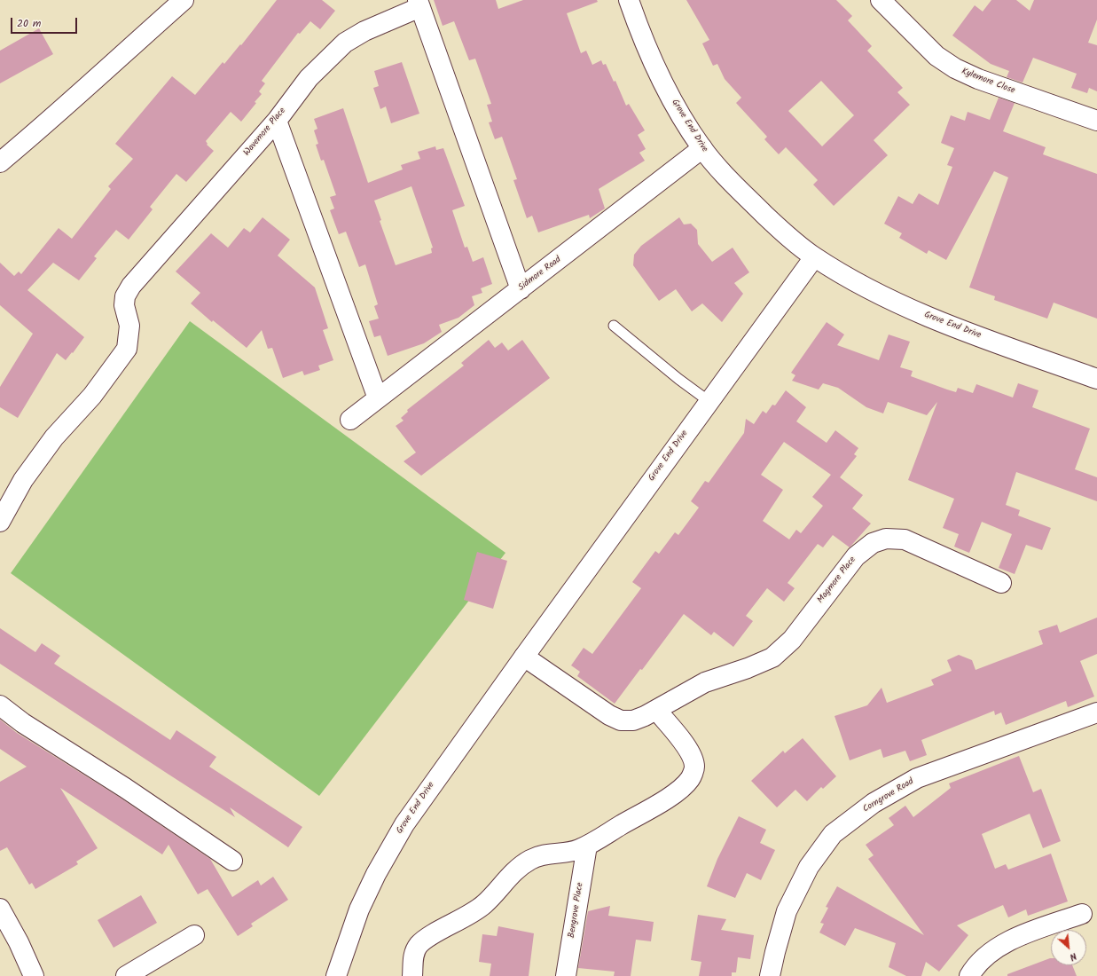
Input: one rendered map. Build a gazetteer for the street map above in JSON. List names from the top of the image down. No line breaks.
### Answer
{"streets":{"street":["Kylemore Close","Grove End Drive","Wavemore Place","Sidmore Road","Magmore Place","Corngrove Road","Bengrove Place"]},"crossings":[["Grove End Drive","Sidmore Road"],["Wavemore Place","Sidmore Road"]],"scale_bar":"20 m","north":"bottom right"}
